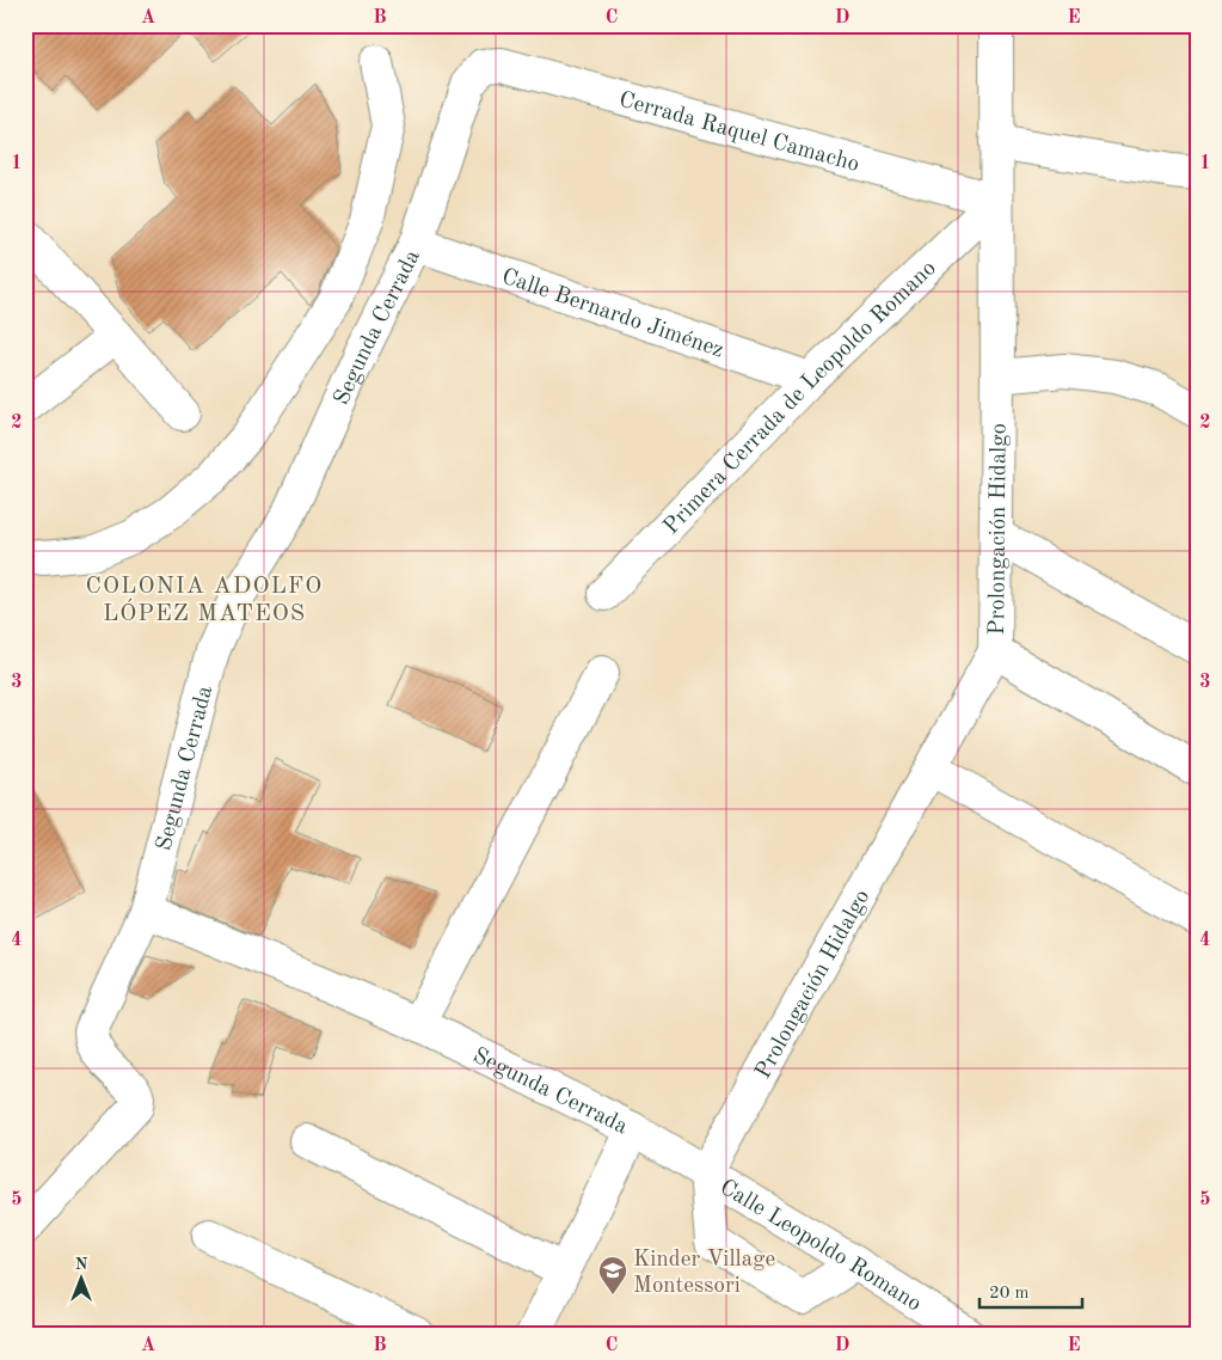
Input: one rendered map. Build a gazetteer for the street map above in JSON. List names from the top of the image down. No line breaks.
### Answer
{"streets":{"street":["Cerrada Raquel Camacho","Calle Bernardo Jiménez","Segunda Cerrada","Primera Cerrada de Leopoldo Romano","Prolongación Hidalgo","Calle Leopoldo Romano"]},"crossings":[["Cerrada Raquel Camacho","Segunda Cerrada"],["Cerrada Raquel Camacho","Primera Cerrada de Leopoldo Romano"],["Cerrada Raquel Camacho","Prolongación Hidalgo"],["Calle Bernardo Jiménez","Segunda Cerrada"],["Calle Bernardo Jiménez","Primera Cerrada de Leopoldo Romano"],["Segunda Cerrada","Prolongación Hidalgo"],["Segunda Cerrada","Calle Leopoldo Romano"],["Primera Cerrada de Leopoldo Romano","Prolongación Hidalgo"],["Prolongación Hidalgo","Calle Leopoldo Romano"]],"districts":["COLONIA ADOLFO LÓPEZ MATEOS"],"places":{"school or university":["Kinder Village Montessori"]},"scale_bar":"20 m","north":"top","grid":{"columns":["A","B","C","D","E"],"rows":["1","2","3","4","5"]}}
